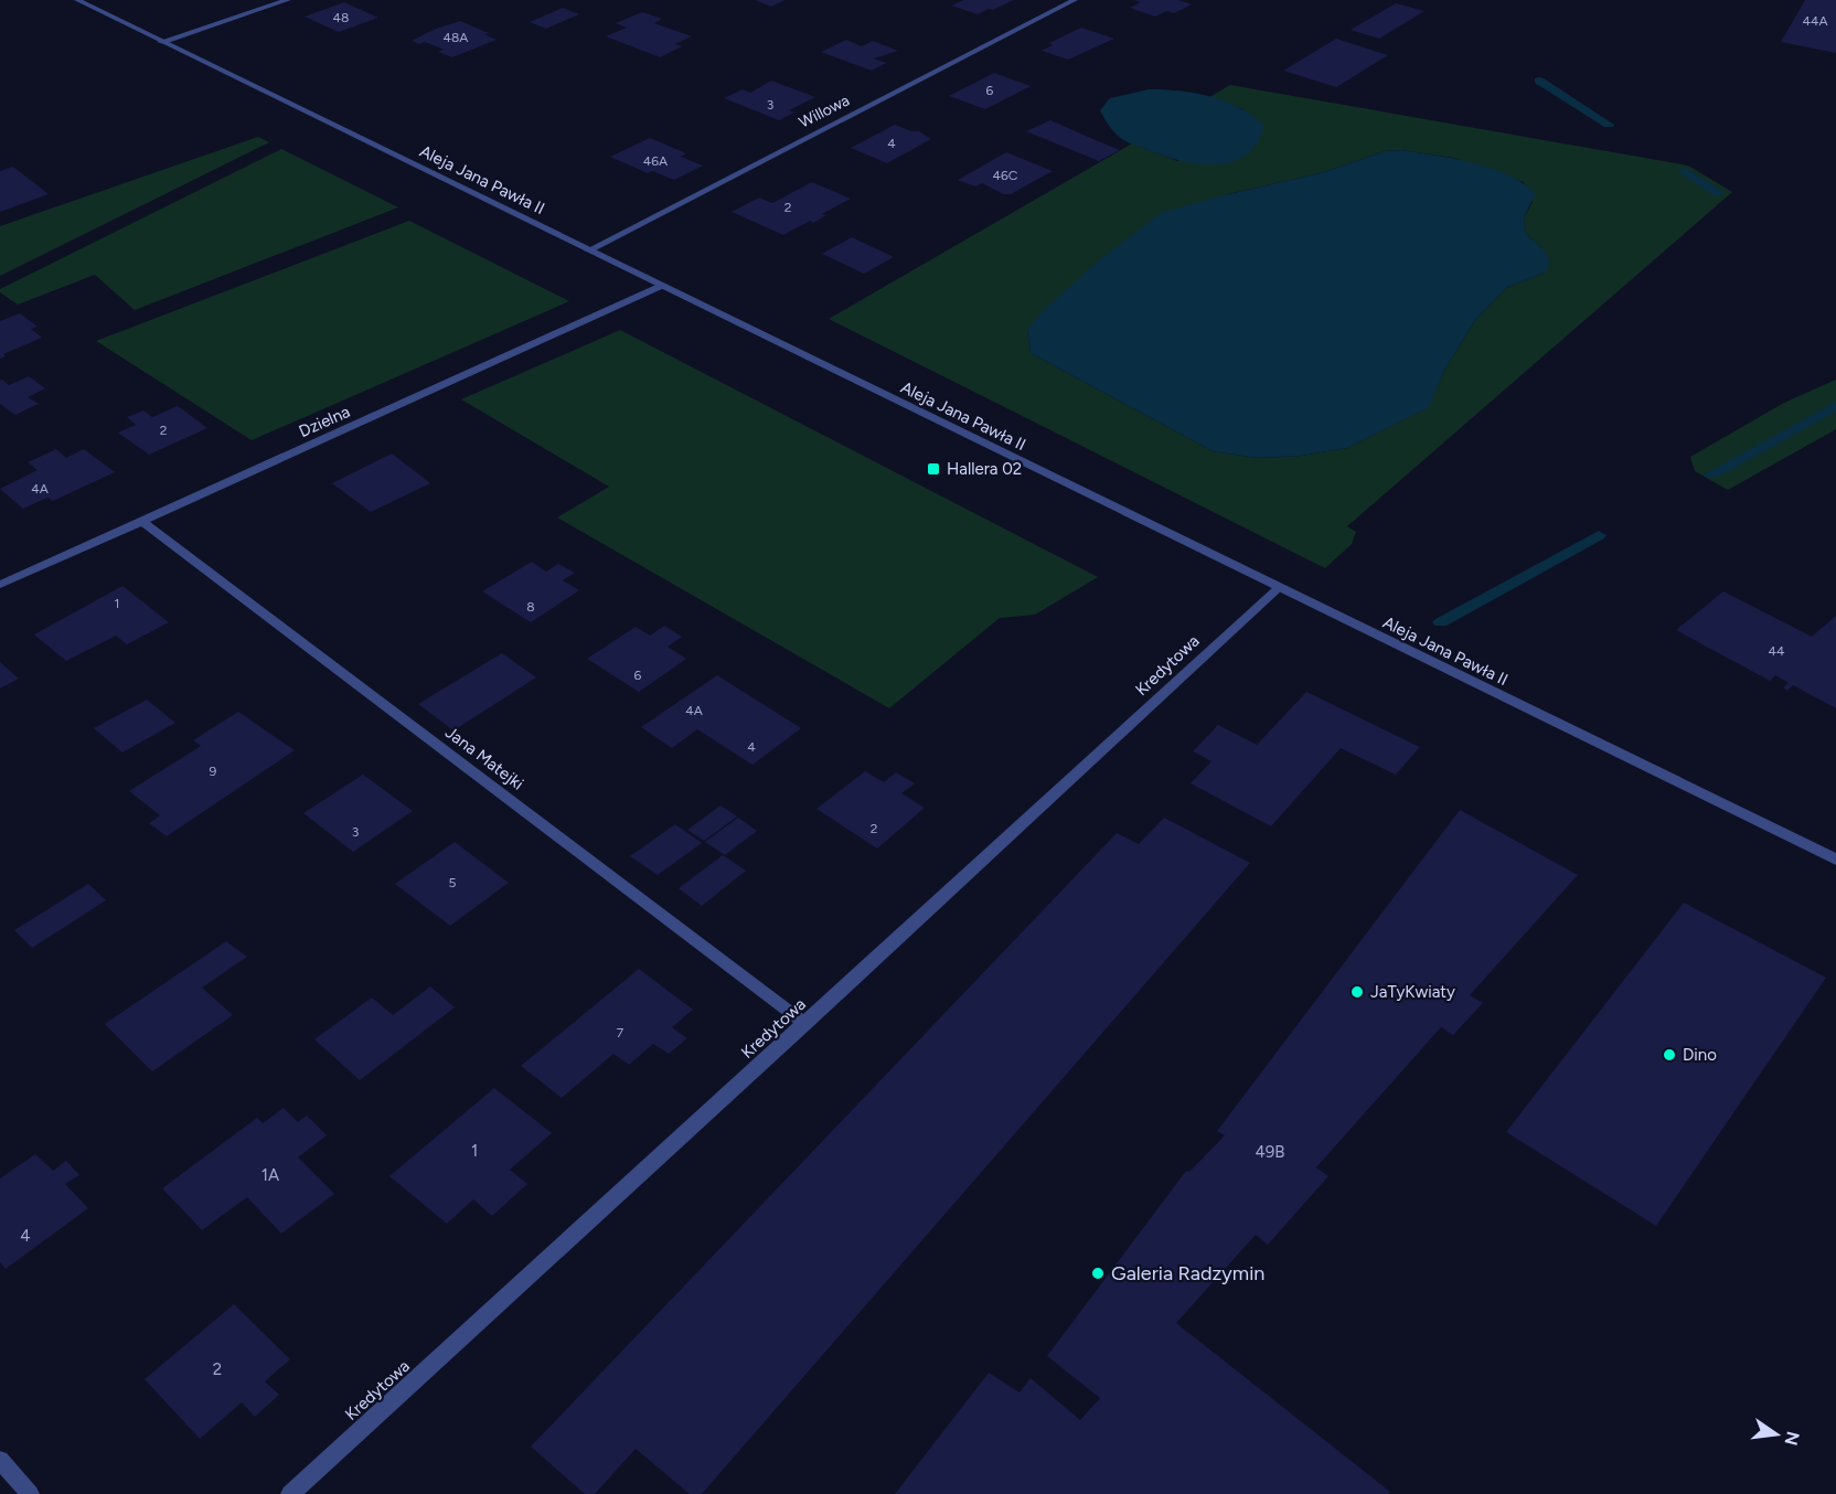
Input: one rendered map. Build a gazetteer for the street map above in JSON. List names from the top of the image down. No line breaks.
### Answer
{"streets":{"street":["Willowa","Aleja Jana Pawła II","Dzielna","Kredytowa","Jana Matejki"]},"crossings":[["Willowa","Aleja Jana Pawła II"],["Aleja Jana Pawła II","Dzielna"],["Aleja Jana Pawła II","Kredytowa"],["Dzielna","Jana Matejki"],["Kredytowa","Jana Matejki"]],"places":{"transit":["Hallera 02"],"other":["JaTyKwiaty","Dino","Galeria Radzymin"]},"house_numbers":["48","44A","48A","6","3","4","46A","46C","2","2","4A","1","8","44","6","4A","4","9","2","3","5","7","1","49B","1A","4","2"],"north":"right"}
